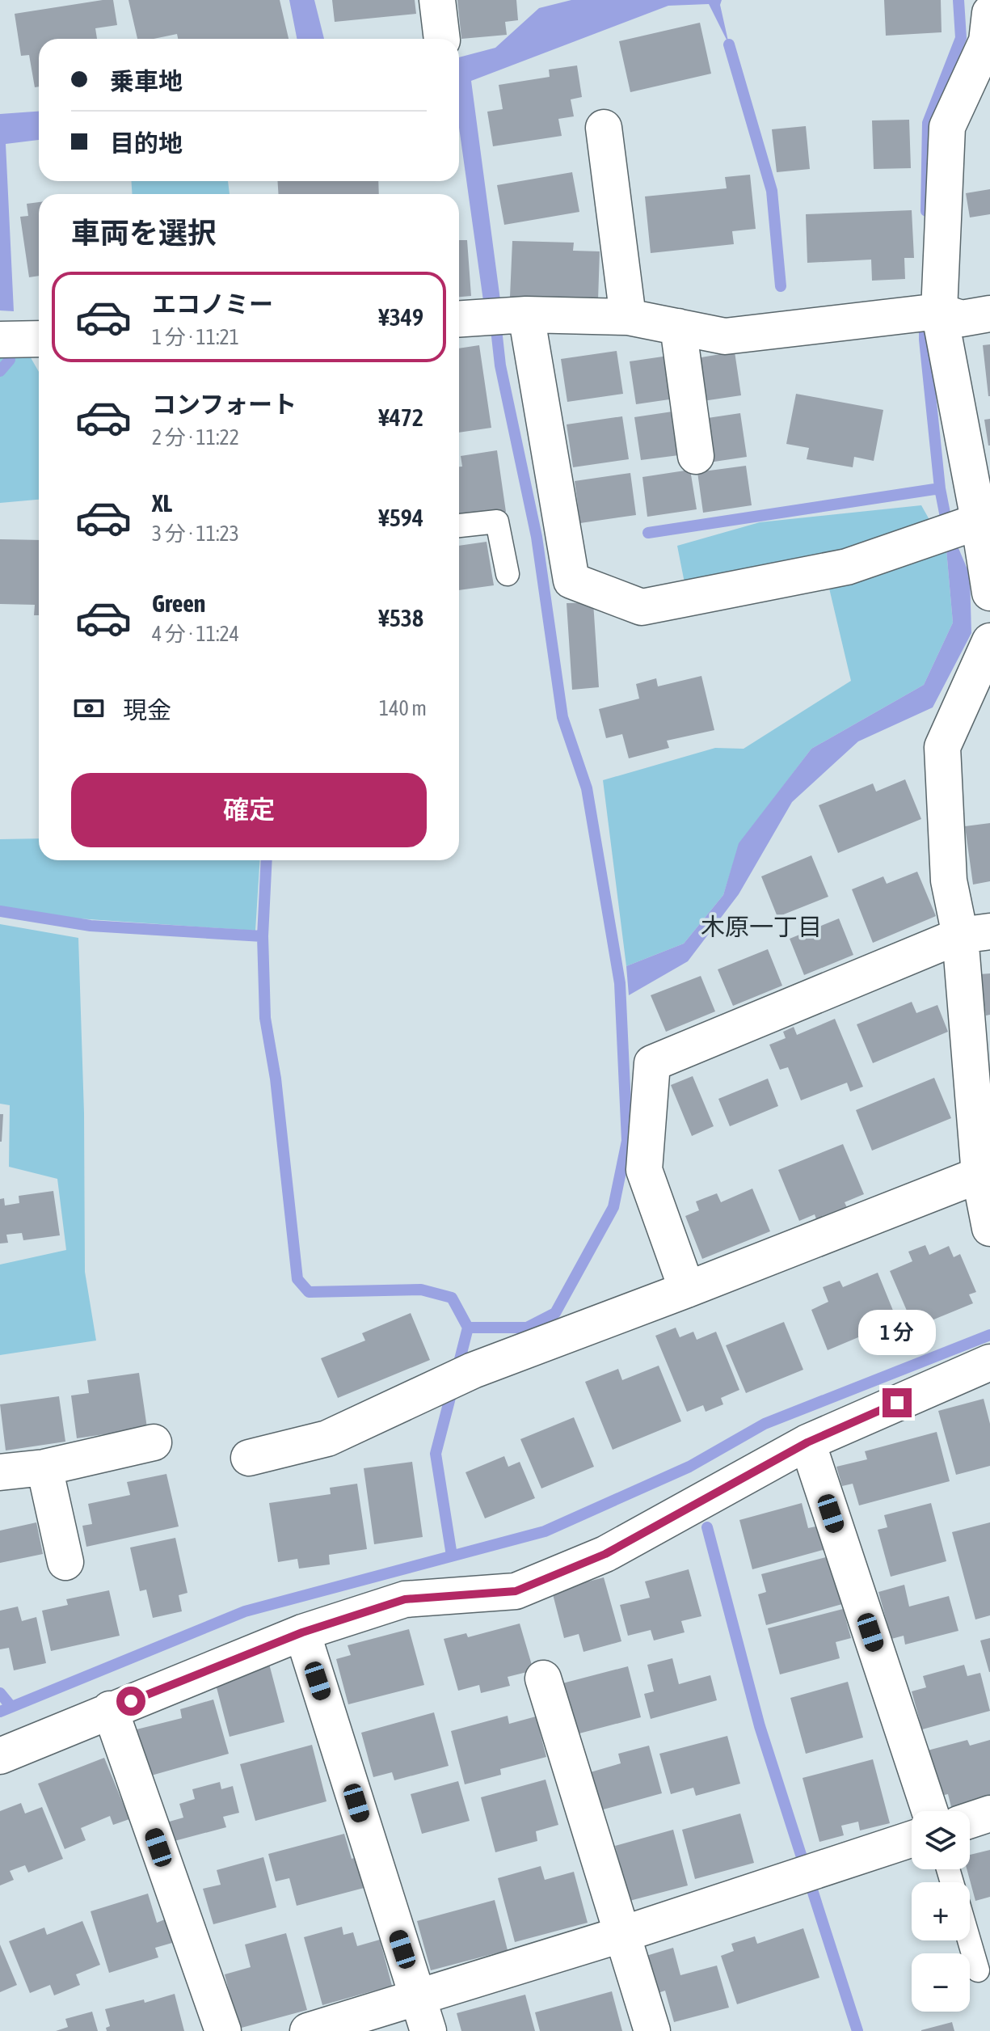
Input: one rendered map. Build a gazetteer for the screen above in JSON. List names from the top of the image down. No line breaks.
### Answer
{"districts":["木原一丁目"],"page":{"banner":["乗車地","目的地"],"heading":"車両を選択","list":[{"name":"エコノミー","note":"1 分 · 11:21","value":"¥349"},{"name":"コンフォート","note":"2 分 · 11:22","value":"¥472"},{"name":"XL","note":"3 分 · 11:23","value":"¥594"},{"name":"Green","note":"4 分 · 11:24","value":"¥538"}],"pay":["現金","140 m"],"buttons":"確定","bubble":"1 分","map_buttons":["+","−"]}}
